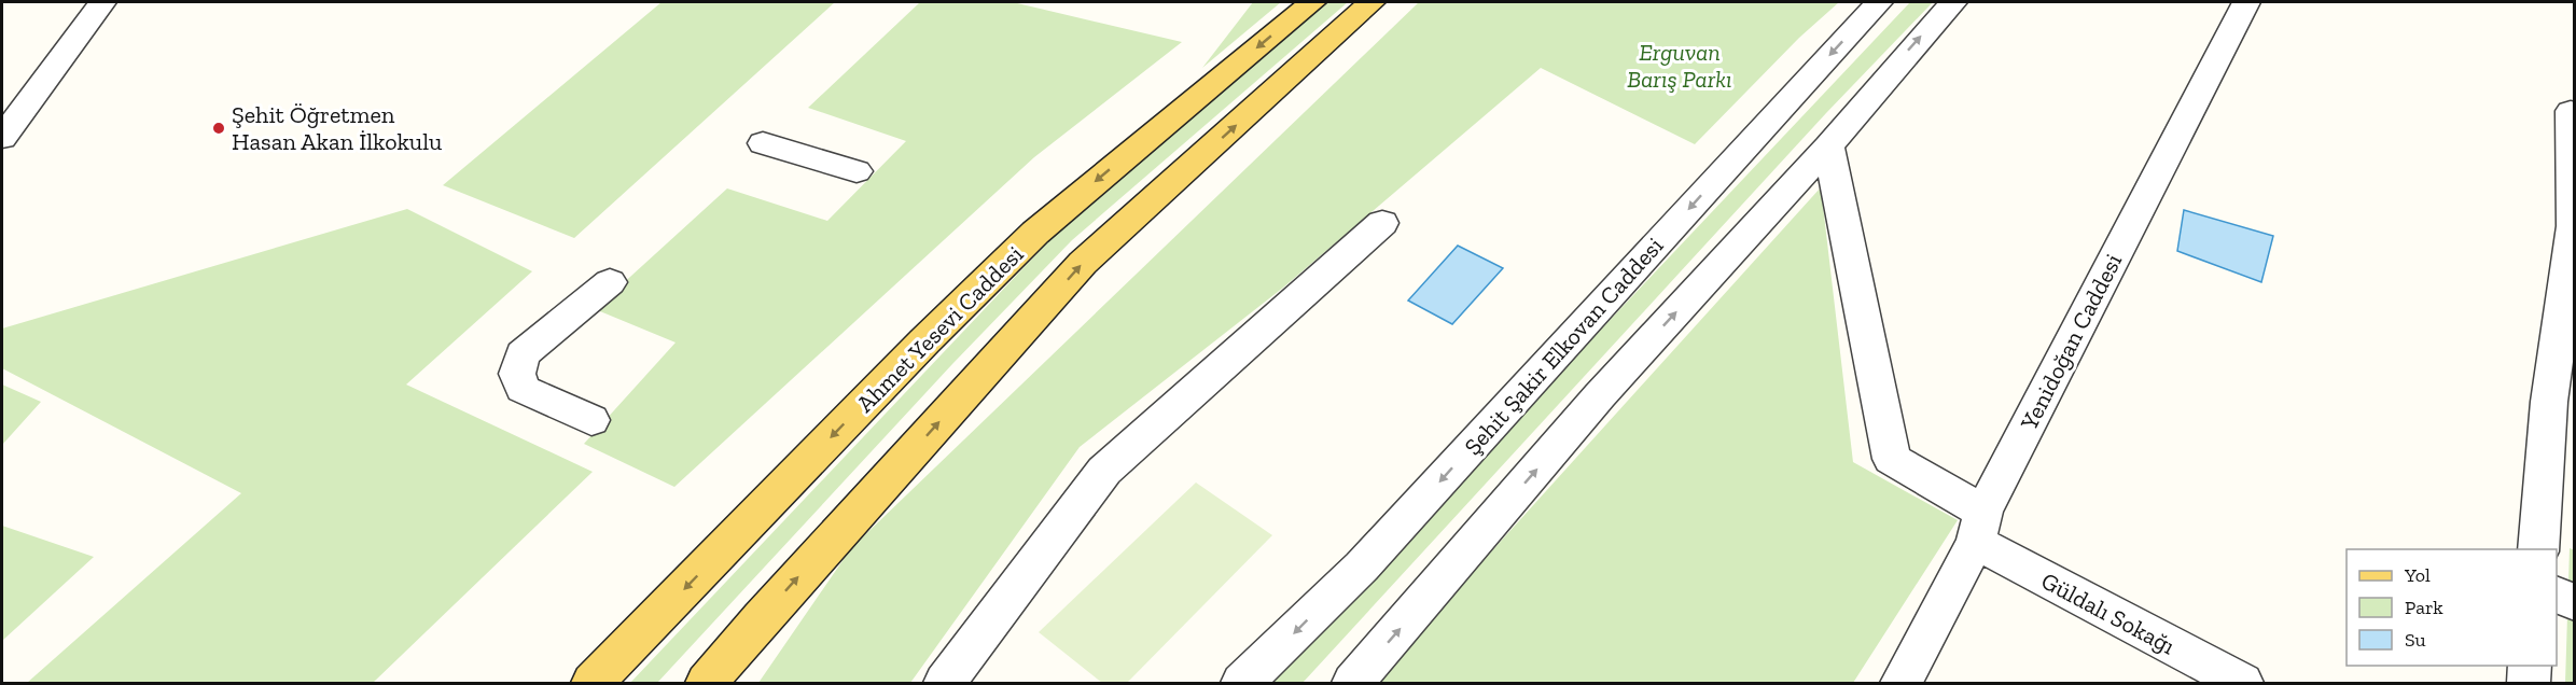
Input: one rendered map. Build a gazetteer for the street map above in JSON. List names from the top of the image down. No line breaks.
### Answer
{"streets":{"main road":["Ahmet Yesevi Caddesi"],"street":["Yenidoğan Caddesi","Şehit Şakir Elkovan Caddesi","Güldalı Sokağı"]},"crossings":[["Yenidoğan Caddesi","Güldalı Sokağı"]],"parks":["Erguvan Barış Parkı"],"places":["Şehit Öğretmen Hasan Akan İlkokulu"],"legend":["Yol","Park","Su"]}
